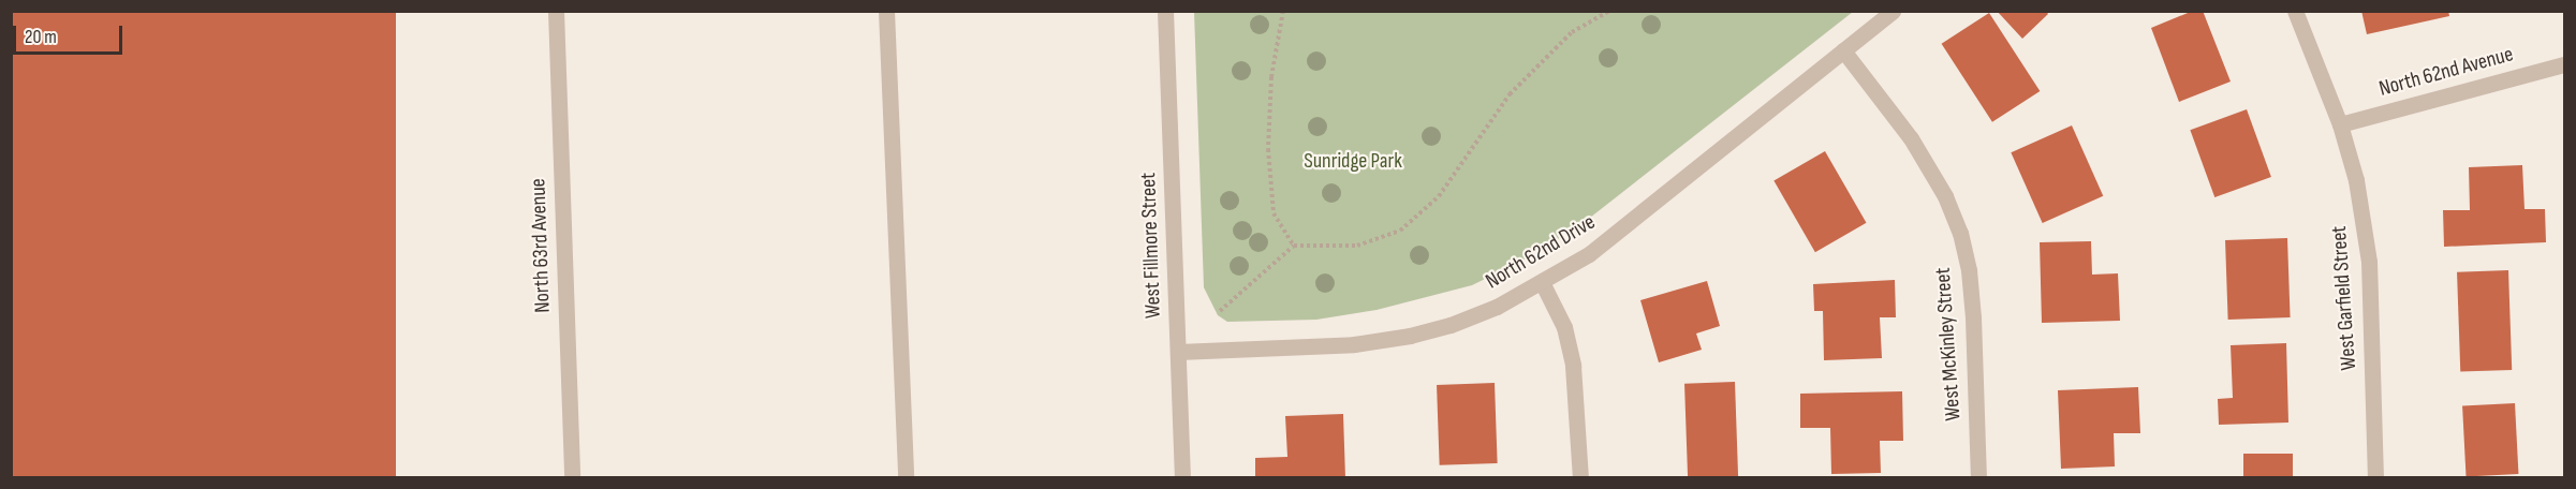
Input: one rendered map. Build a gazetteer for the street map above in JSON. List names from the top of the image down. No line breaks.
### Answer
{"streets":{"street":["North 62nd Avenue","North 63rd Avenue","West Fillmore Street","North 62nd Drive","West Garfield Street","West McKinley Street"]},"crossings":[["North 62nd Avenue","West Garfield Street"],["West Fillmore Street","North 62nd Drive"],["North 62nd Drive","West McKinley Street"]],"parks":["Sunridge Park"],"scale_bar":"20 m"}
